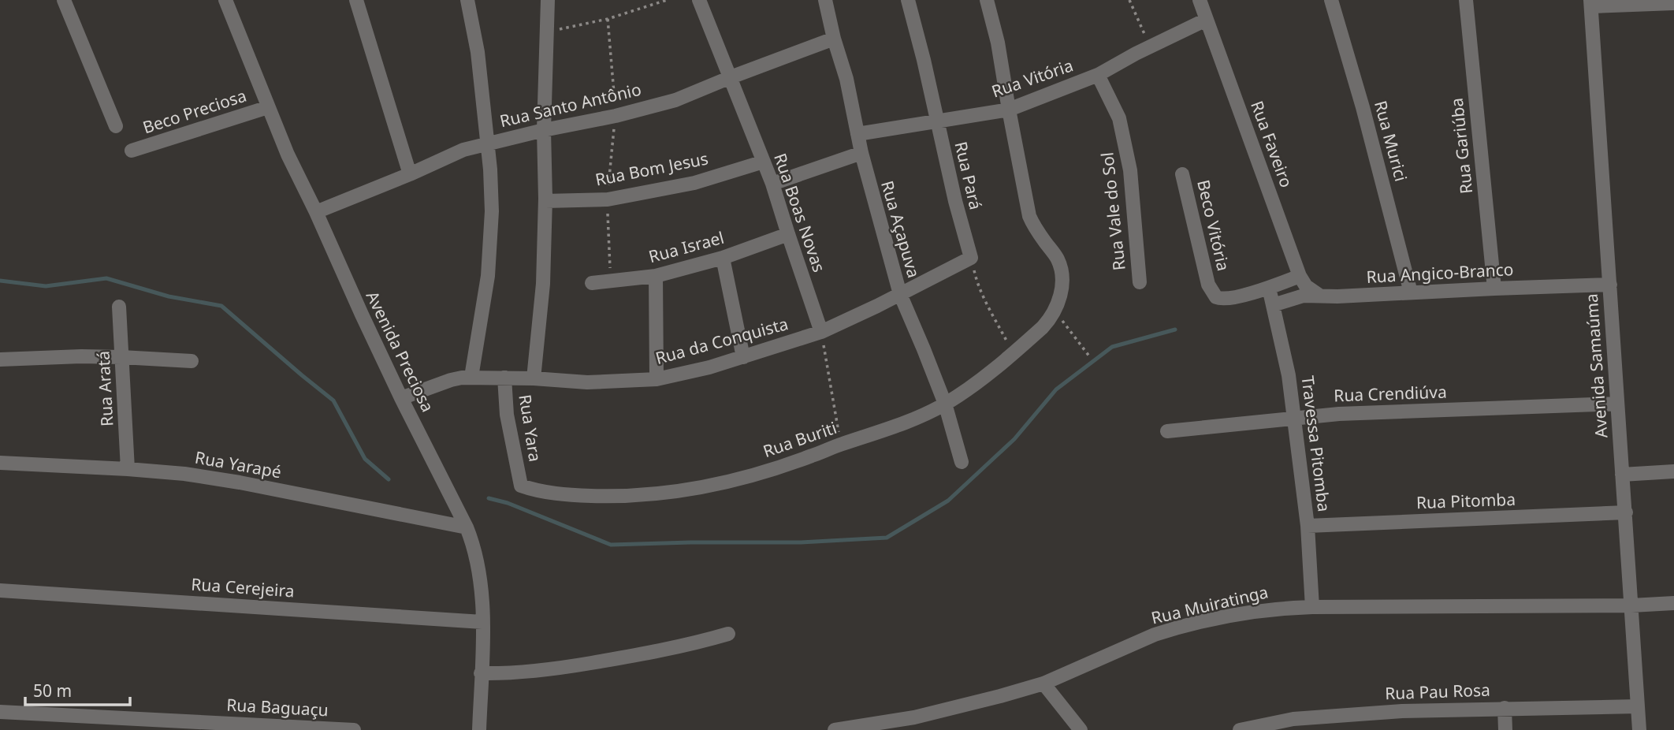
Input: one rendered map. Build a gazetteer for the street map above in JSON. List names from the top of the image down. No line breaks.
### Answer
{"streets":{"street":["Rua Vitória","Rua Santo Antônio","Beco Preciosa","Rua Murici","Rua Faveiro","Rua Gariúba","Rua Bom Jesus","Rua Pará","Rua Vale do Sol","Rua Boas Novas","Beco Vitória","Rua Açapuva","Rua Israel","Rua Angico-Branco","Rua da Conquista","Avenida Preciosa","Avenida Samaúma","Rua Aratá","Rua Crendiúva","Rua Yara","Rua Buriti","Travessa Pitomba","Rua Yarapé","Rua Pitomba","Rua Cerejeira","Rua Muiratinga","Rua Pau Rosa","Rua Baguaçu"]},"crossings":[["Rua Vitória","Rua Faveiro"],["Rua Vitória","Rua Pará"],["Rua Vitória","Rua Vale do Sol"],["Rua Vitória","Rua Açapuva"],["Rua Vitória","Rua Buriti"],["Rua Santo Antônio","Rua Boas Novas"],["Rua Santo Antônio","Rua Açapuva"],["Rua Santo Antônio","Avenida Preciosa"],["Beco Preciosa","Avenida Preciosa"],["Rua Murici","Rua Angico-Branco"],["Rua Faveiro","Rua Angico-Branco"],["Rua Gariúba","Rua Angico-Branco"],["Rua Bom Jesus","Rua Boas Novas"],["Rua Pará","Rua da Conquista"],["Rua Boas Novas","Rua Israel"],["Rua Boas Novas","Rua da Conquista"],["Beco Vitória","Travessa Pitomba"],["Rua Açapuva","Rua da Conquista"],["Rua Açapuva","Rua Buriti"],["Rua Angico-Branco","Avenida Samaúma"],["Rua Angico-Branco","Travessa Pitomba"],["Rua da Conquista","Avenida Preciosa"],["Rua da Conquista","Rua Yara"],["Avenida Preciosa","Rua Yarapé"],["Avenida Preciosa","Rua Cerejeira"],["Avenida Samaúma","Rua Crendiúva"],["Avenida Samaúma","Rua Pitomba"],["Avenida Samaúma","Rua Muiratinga"],["Avenida Samaúma","Rua Pau Rosa"],["Rua Aratá","Rua Yarapé"],["Rua Crendiúva","Travessa Pitomba"],["Rua Yara","Rua Buriti"],["Travessa Pitomba","Rua Pitomba"],["Travessa Pitomba","Rua Muiratinga"]],"scale_bar":"50 m"}
